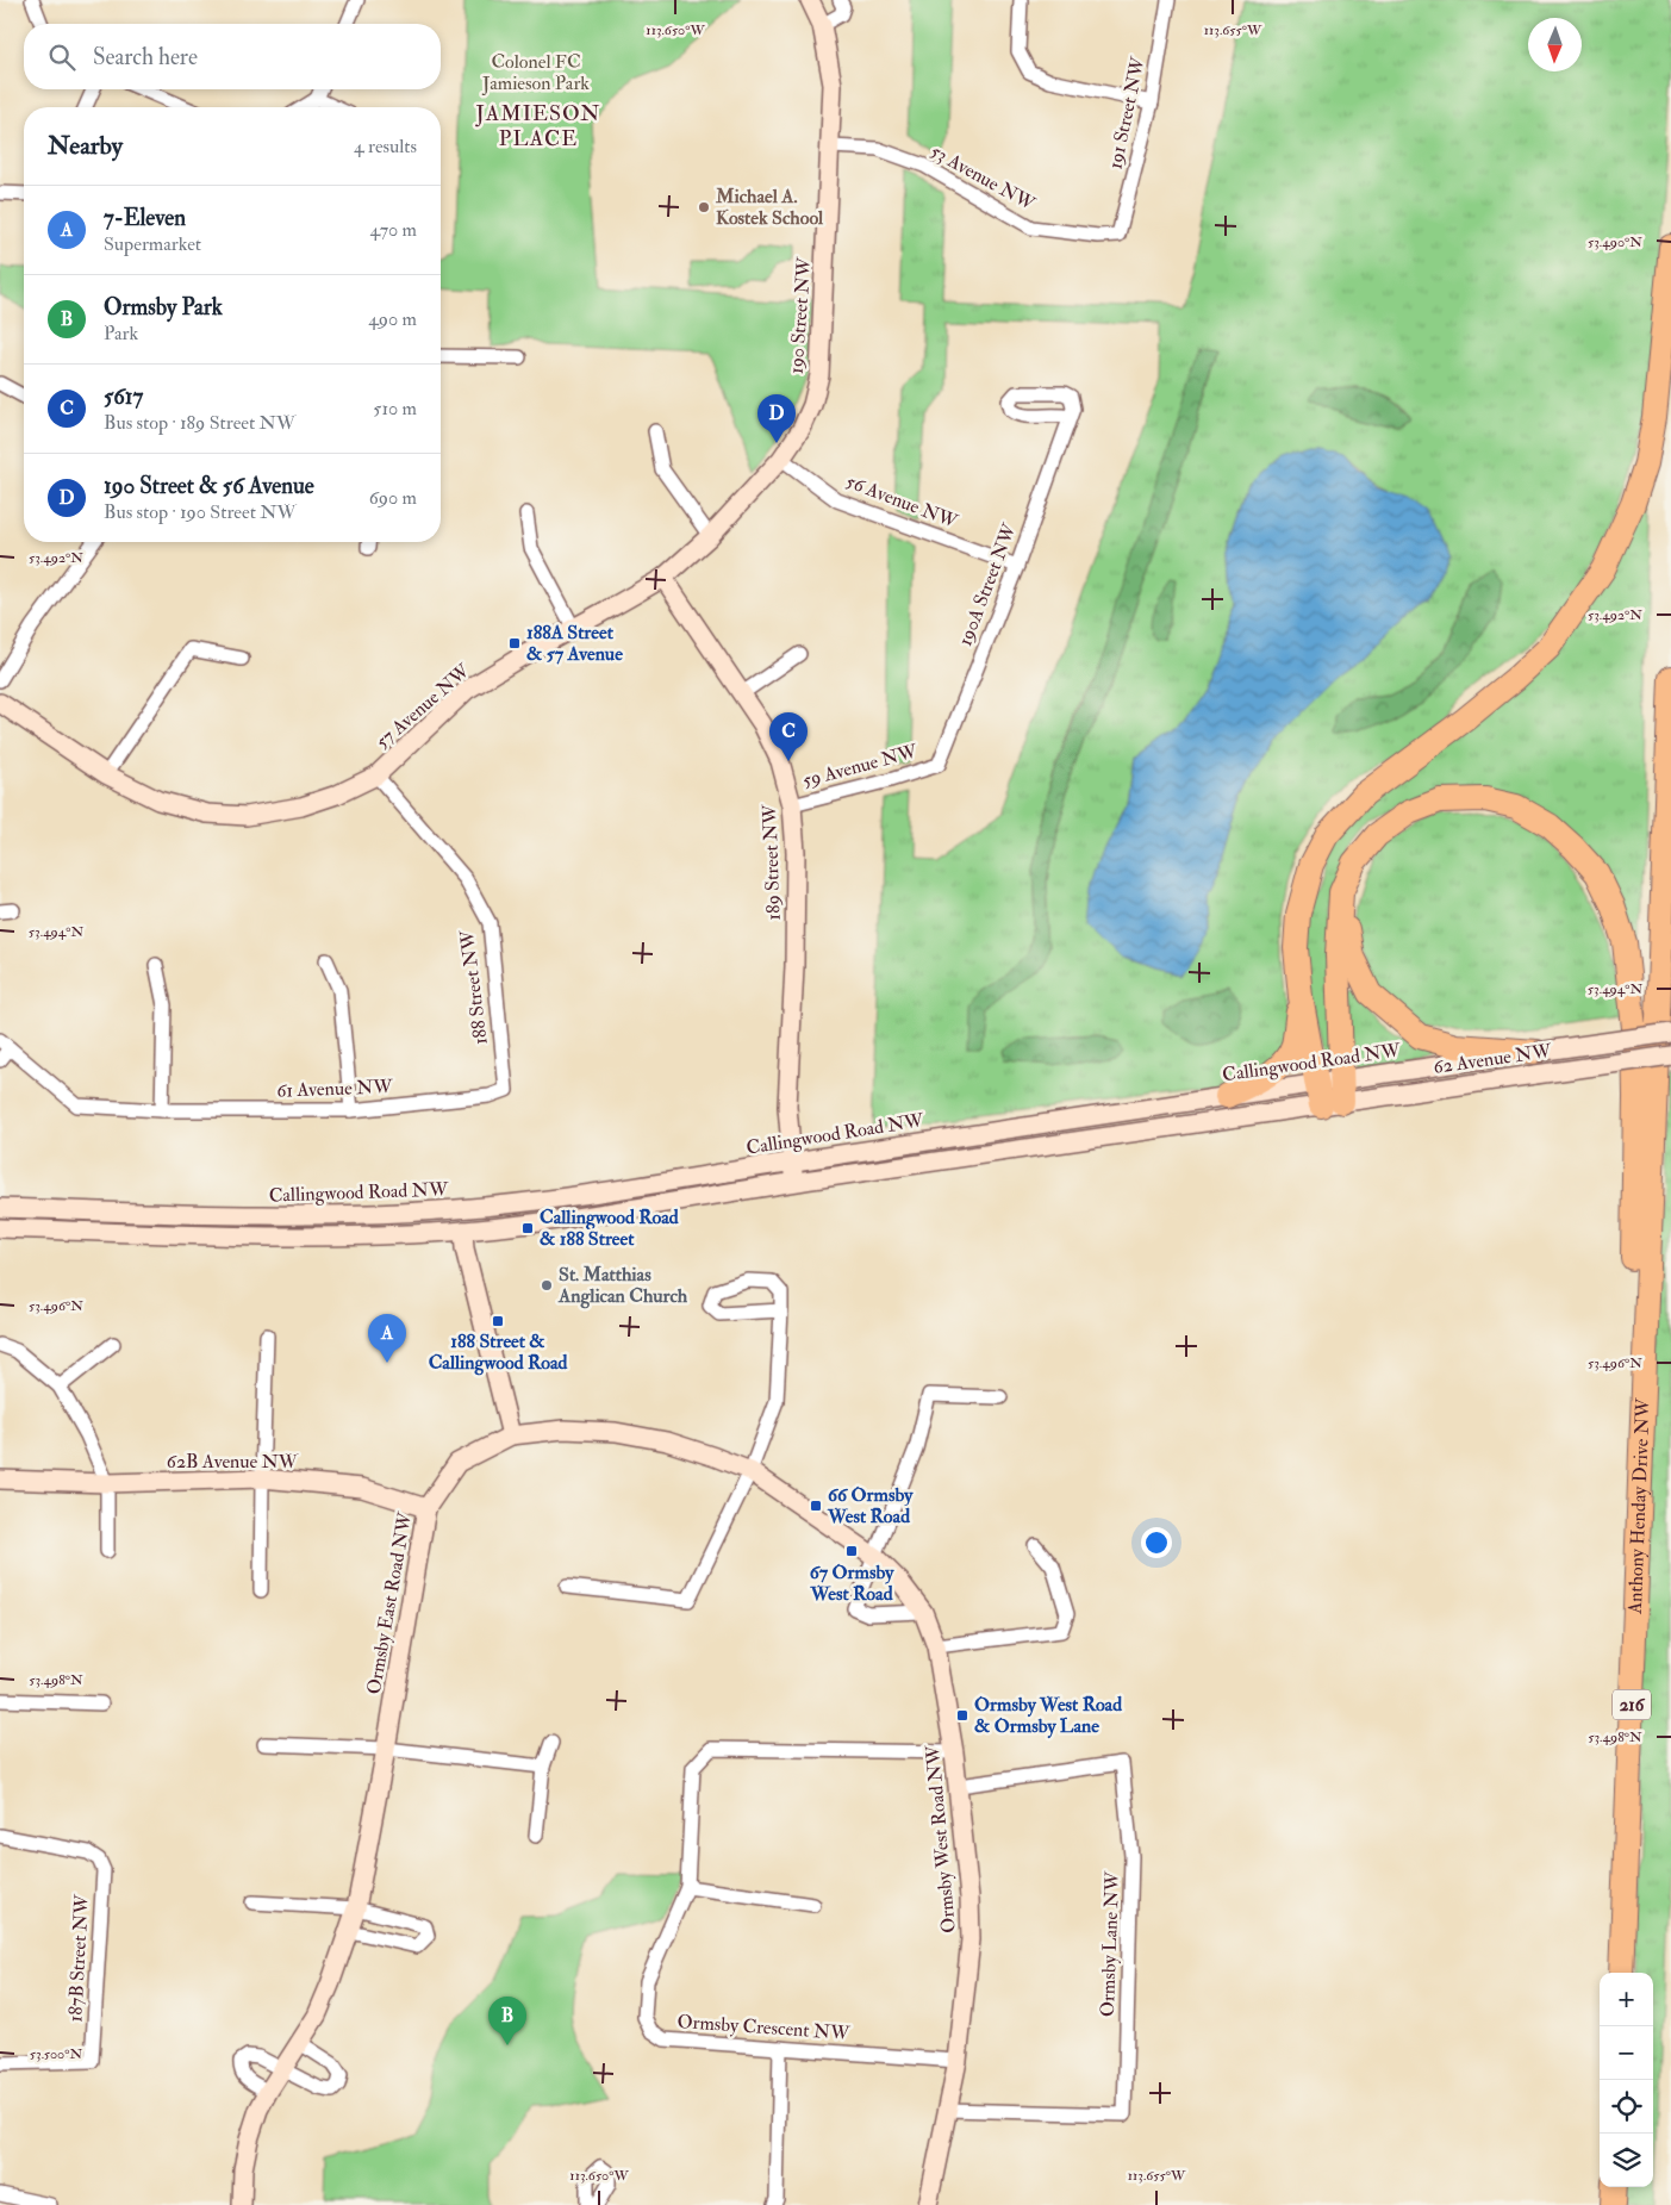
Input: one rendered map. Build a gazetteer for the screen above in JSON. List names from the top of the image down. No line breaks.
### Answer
{"streets":{"highway":["Anthony Henday Drive NW","216"],"street":["191 Street NW","53 Avenue NW","190 Street NW","56 Avenue NW","190A Street NW","57 Avenue NW","59 Avenue NW","189 Street NW","188 Street NW","62 Avenue NW","Callingwood Road NW","61 Avenue NW","62B Avenue NW","Ormsby East Road NW","Ormsby West Road NW","Ormsby Lane NW","187B Street NW","Ormsby Crescent NW"]},"crossings":[["191 Street NW","53 Avenue NW"],["53 Avenue NW","190 Street NW"],["190 Street NW","56 Avenue NW"],["190 Street NW","57 Avenue NW"],["56 Avenue NW","190A Street NW"],["56 Avenue NW","57 Avenue NW"],["190A Street NW","59 Avenue NW"],["57 Avenue NW","189 Street NW"],["57 Avenue NW","188 Street NW"],["59 Avenue NW","189 Street NW"],["189 Street NW","Callingwood Road NW"],["188 Street NW","61 Avenue NW"],["62 Avenue NW","Callingwood Road NW"],["62B Avenue NW","Ormsby East Road NW"],["Ormsby East Road NW","Ormsby West Road NW"],["Ormsby West Road NW","Ormsby Lane NW"],["Ormsby West Road NW","Ormsby Crescent NW"]],"districts":["JAMIESON PLACE"],"parks":["Colonel FC Jamieson Park"],"places":{"other":["Michael A. Kostek School","St. Matthias Anglican Church"],"transit":["188A Street & 57 Avenue","Callingwood Road & 188 Street","188 Street & Callingwood Road","66 Ormsby West Road","67 Ormsby West Road","Ormsby West Road & Ormsby Lane"]},"north":"bottom","page":{"search":"Search here","heading":["Nearby","4 results"],"list":[{"mark":"A","name":"7-Eleven","note":"Supermarket","value":"470 m"},{"mark":"B","name":"Ormsby Park","note":"Park","value":"490 m"},{"mark":"C","name":"5617","note":"Bus stop · 189 Street NW","value":"510 m"},{"mark":"D","name":"190 Street & 56 Avenue","note":"Bus stop · 190 Street NW","value":"690 m"}],"pins":["D","C","A","B"],"map_buttons":["+","−"]},"coordinates":["113.650°W","113.655°W","53.490°N","53.492°N","53.494°N","53.496°N","53.498°N","53.500°N"]}
